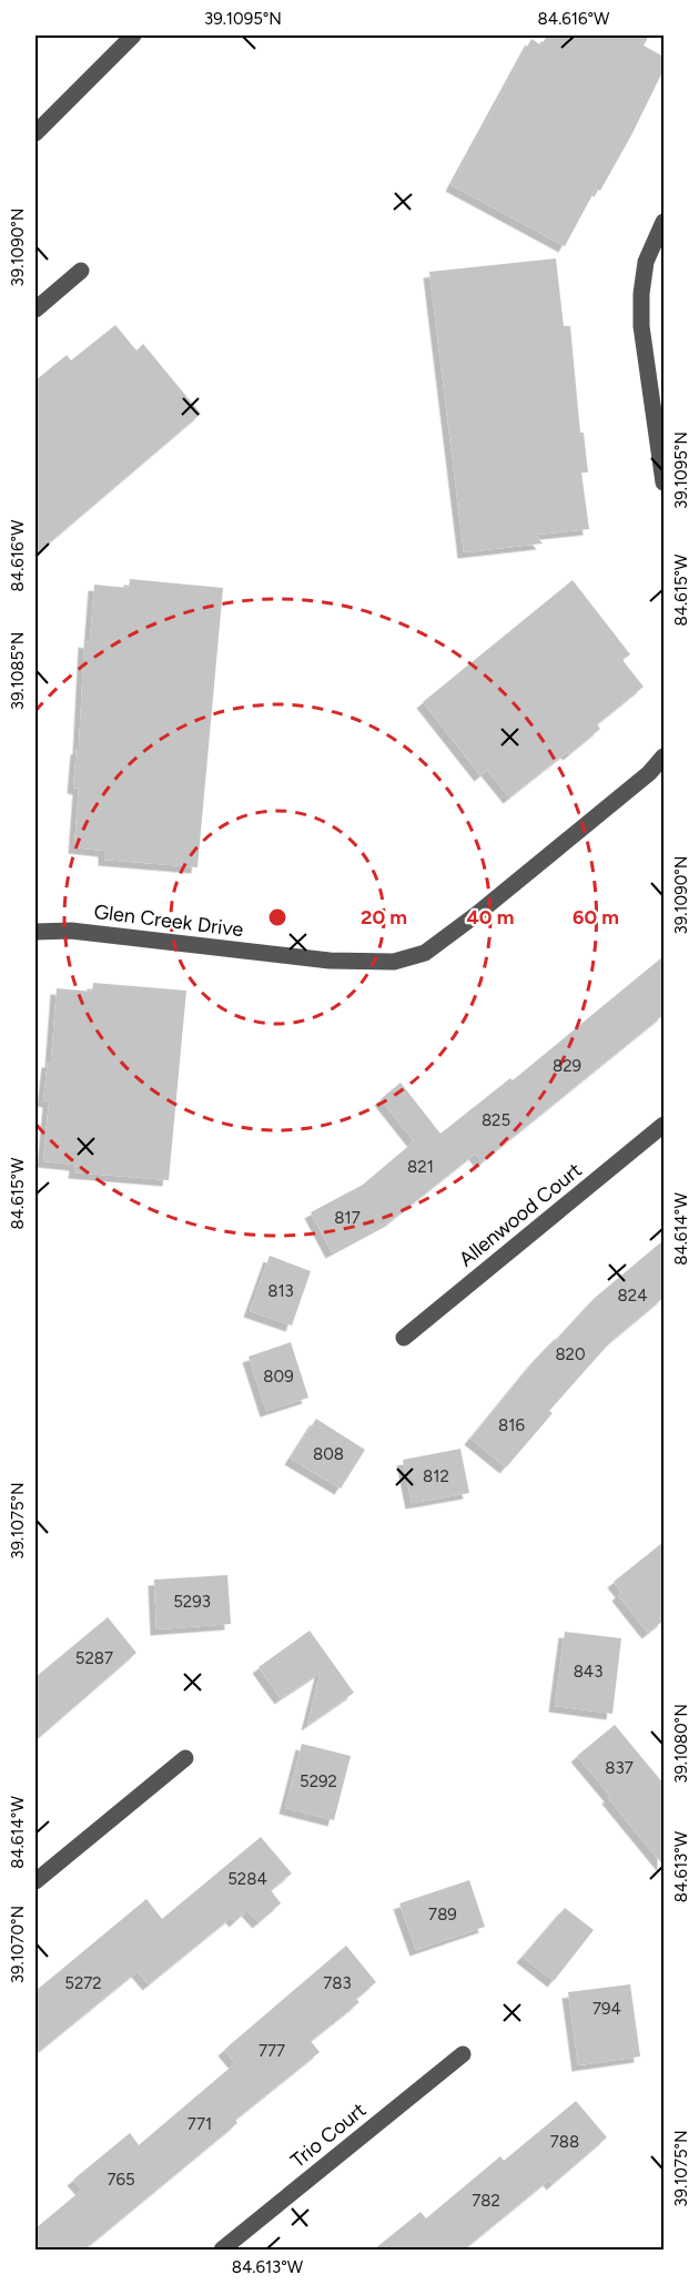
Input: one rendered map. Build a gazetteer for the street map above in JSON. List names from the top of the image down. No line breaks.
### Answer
{"streets":{"street":["Glen Creek Drive","Allenwood Court","Trio Court"]},"house_numbers":["829","825","821","817","813","824","820","809","816","808","812","5293","5287","843","837","5292","5284","789","5272","783","794","777","771","788","765","782"],"coordinates":["39.1095°N","84.616°W","39.1090°N","84.615°W","39.1085°N","84.614°W","39.1075°N","39.1080°N","84.613°W","39.1070°N"],"rings":["20 m","40 m","60 m"]}
